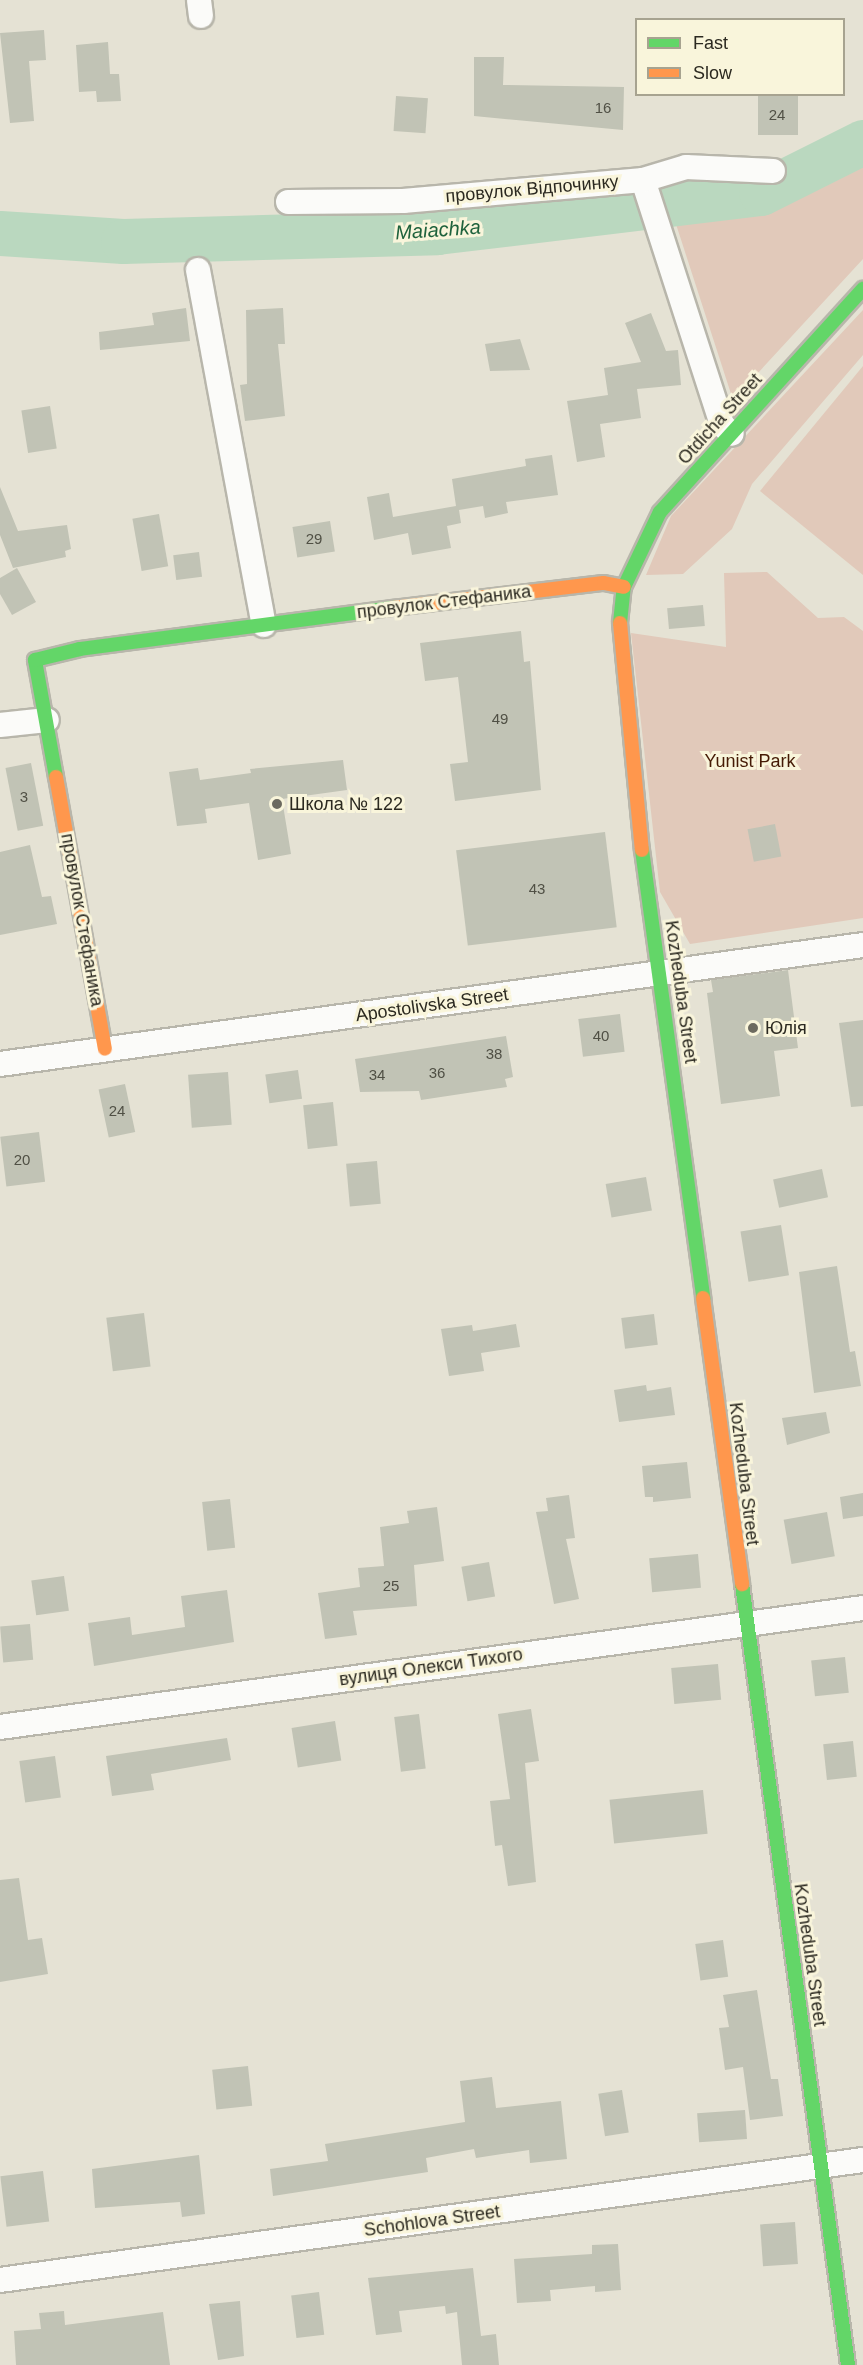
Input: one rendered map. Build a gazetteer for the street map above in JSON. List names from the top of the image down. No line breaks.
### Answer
{"streets":{"street":["провулок Відпочинку","Otdicha Street","провулок Стефаника","Kozheduba Street","Apostolivska Street","вулиця Олекси Тихого","Schohlova Street"]},"crossings":[["Otdicha Street","провулок Стефаника"],["Otdicha Street","Kozheduba Street"],["провулок Стефаника","Kozheduba Street"],["провулок Стефаника","Apostolivska Street"],["Kozheduba Street","Apostolivska Street"],["Kozheduba Street","вулиця Олекси Тихого"],["Kozheduba Street","Schohlova Street"]],"water":["Maiachka"],"parks":["Yunist Park"],"places":["Школа № 122","Юлія"],"house_numbers":["16","24","29","49","3","43","40","38","36","34","24","20","25"],"legend":["Fast","Slow"]}
